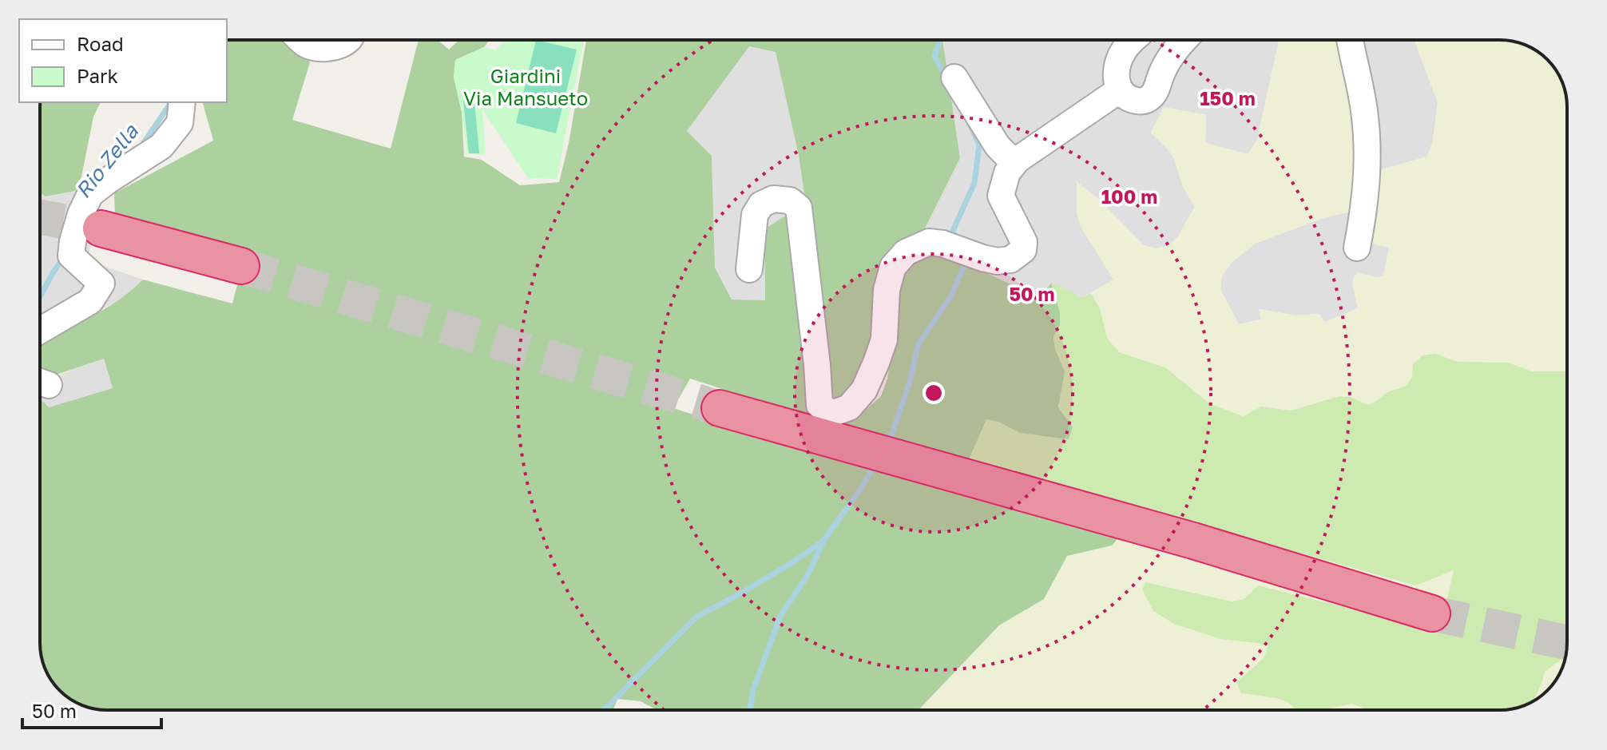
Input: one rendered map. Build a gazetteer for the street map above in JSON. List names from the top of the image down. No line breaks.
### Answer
{"water":["Rio Zella"],"parks":["Giardini Via Mansueto"],"legend":["Road","Park"],"scale_bar":"50 m","rings":["150 m","100 m","50 m"]}
